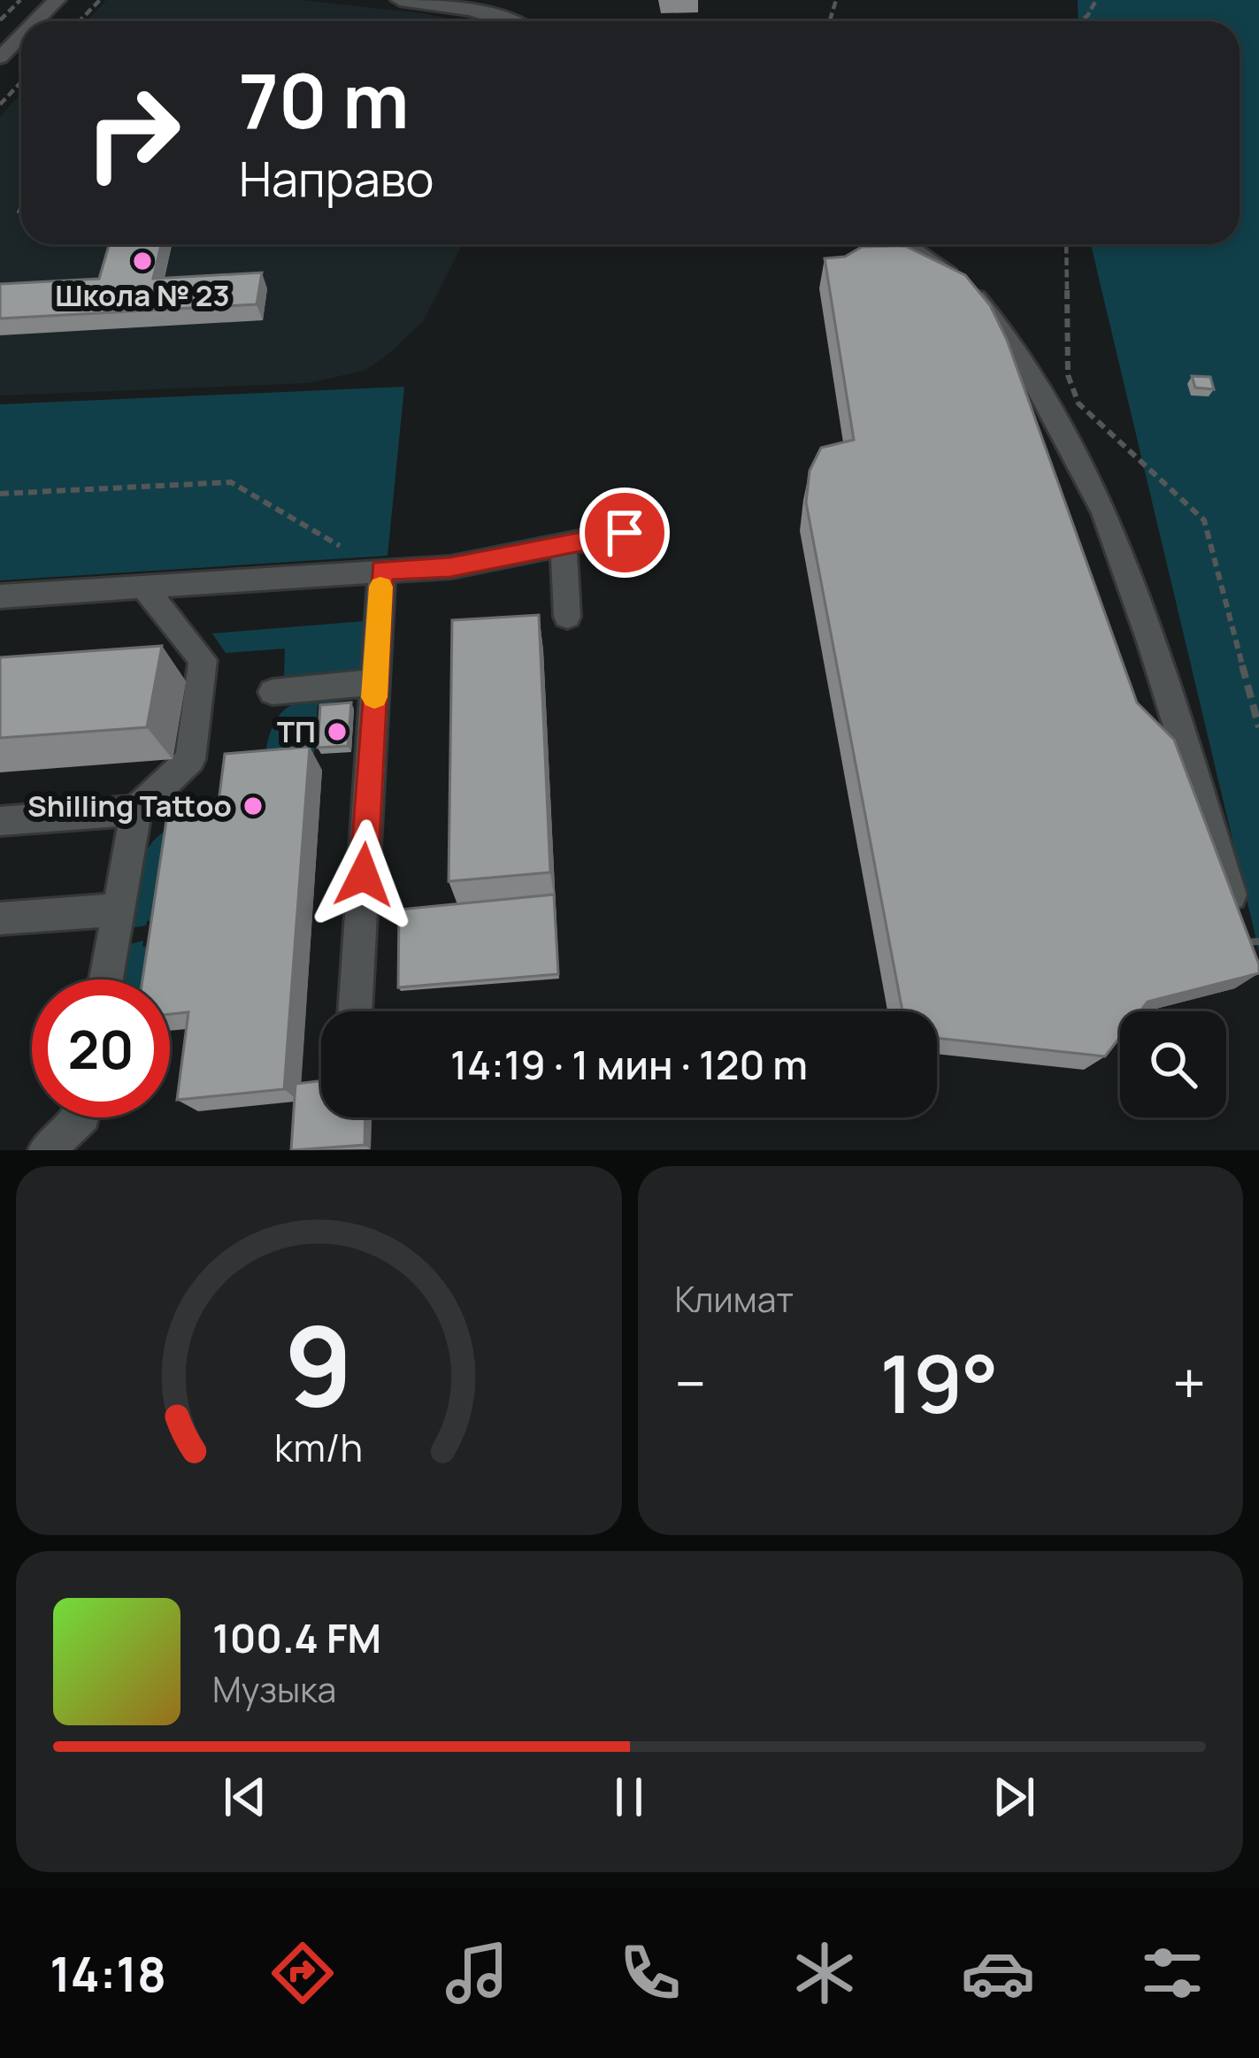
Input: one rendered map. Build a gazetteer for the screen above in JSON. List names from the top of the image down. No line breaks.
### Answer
{"places":["Школа № 23","ТП","Shilling Tattoo"],"page":{"turn":["70 m","Направо"],"limit":"20","trip":"14:19 · 1 мин · 120 m","tile":"Климат","heat":["−","19°","+"],"song":["100.4 FM","Музыка"],"tabs":"14:18","gauge":["9","km/h"]}}
